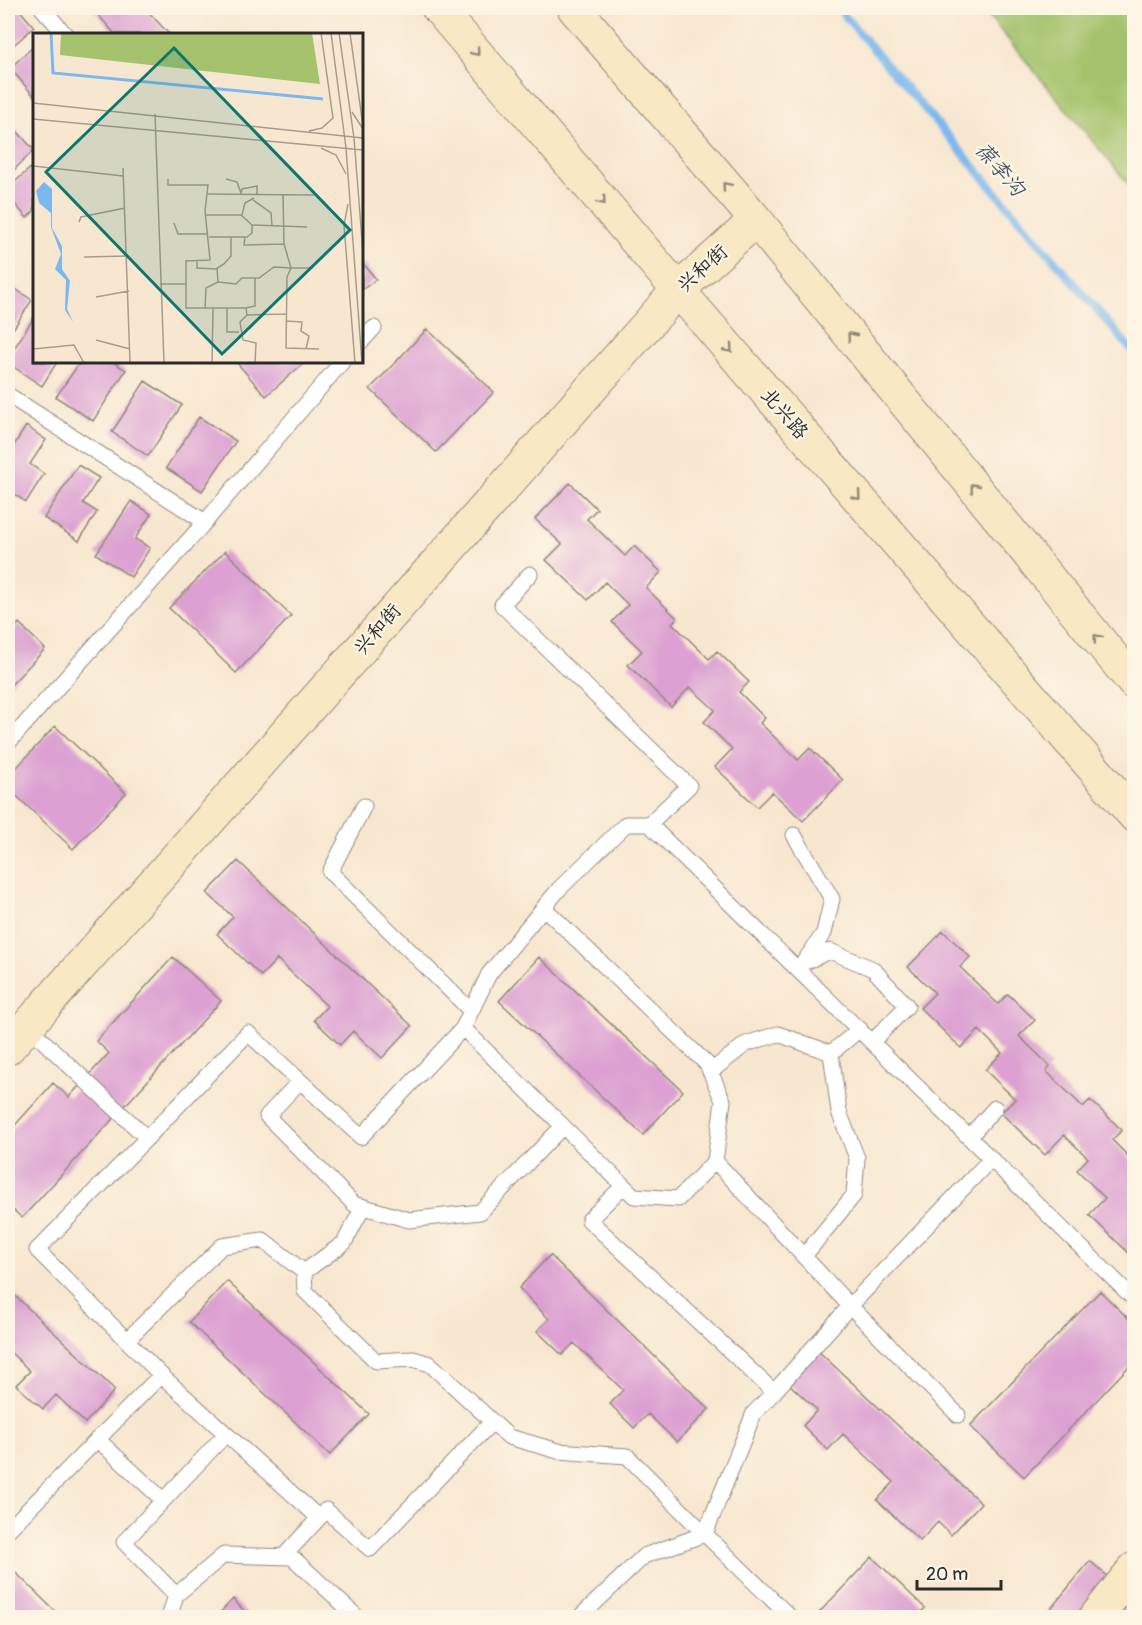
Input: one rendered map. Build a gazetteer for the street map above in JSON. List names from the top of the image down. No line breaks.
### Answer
{"streets":{"main road":["兴和街","北兴路"]},"crossings":[["兴和街","北兴路"]],"water":["葆李沟"],"scale_bar":"20 m"}
